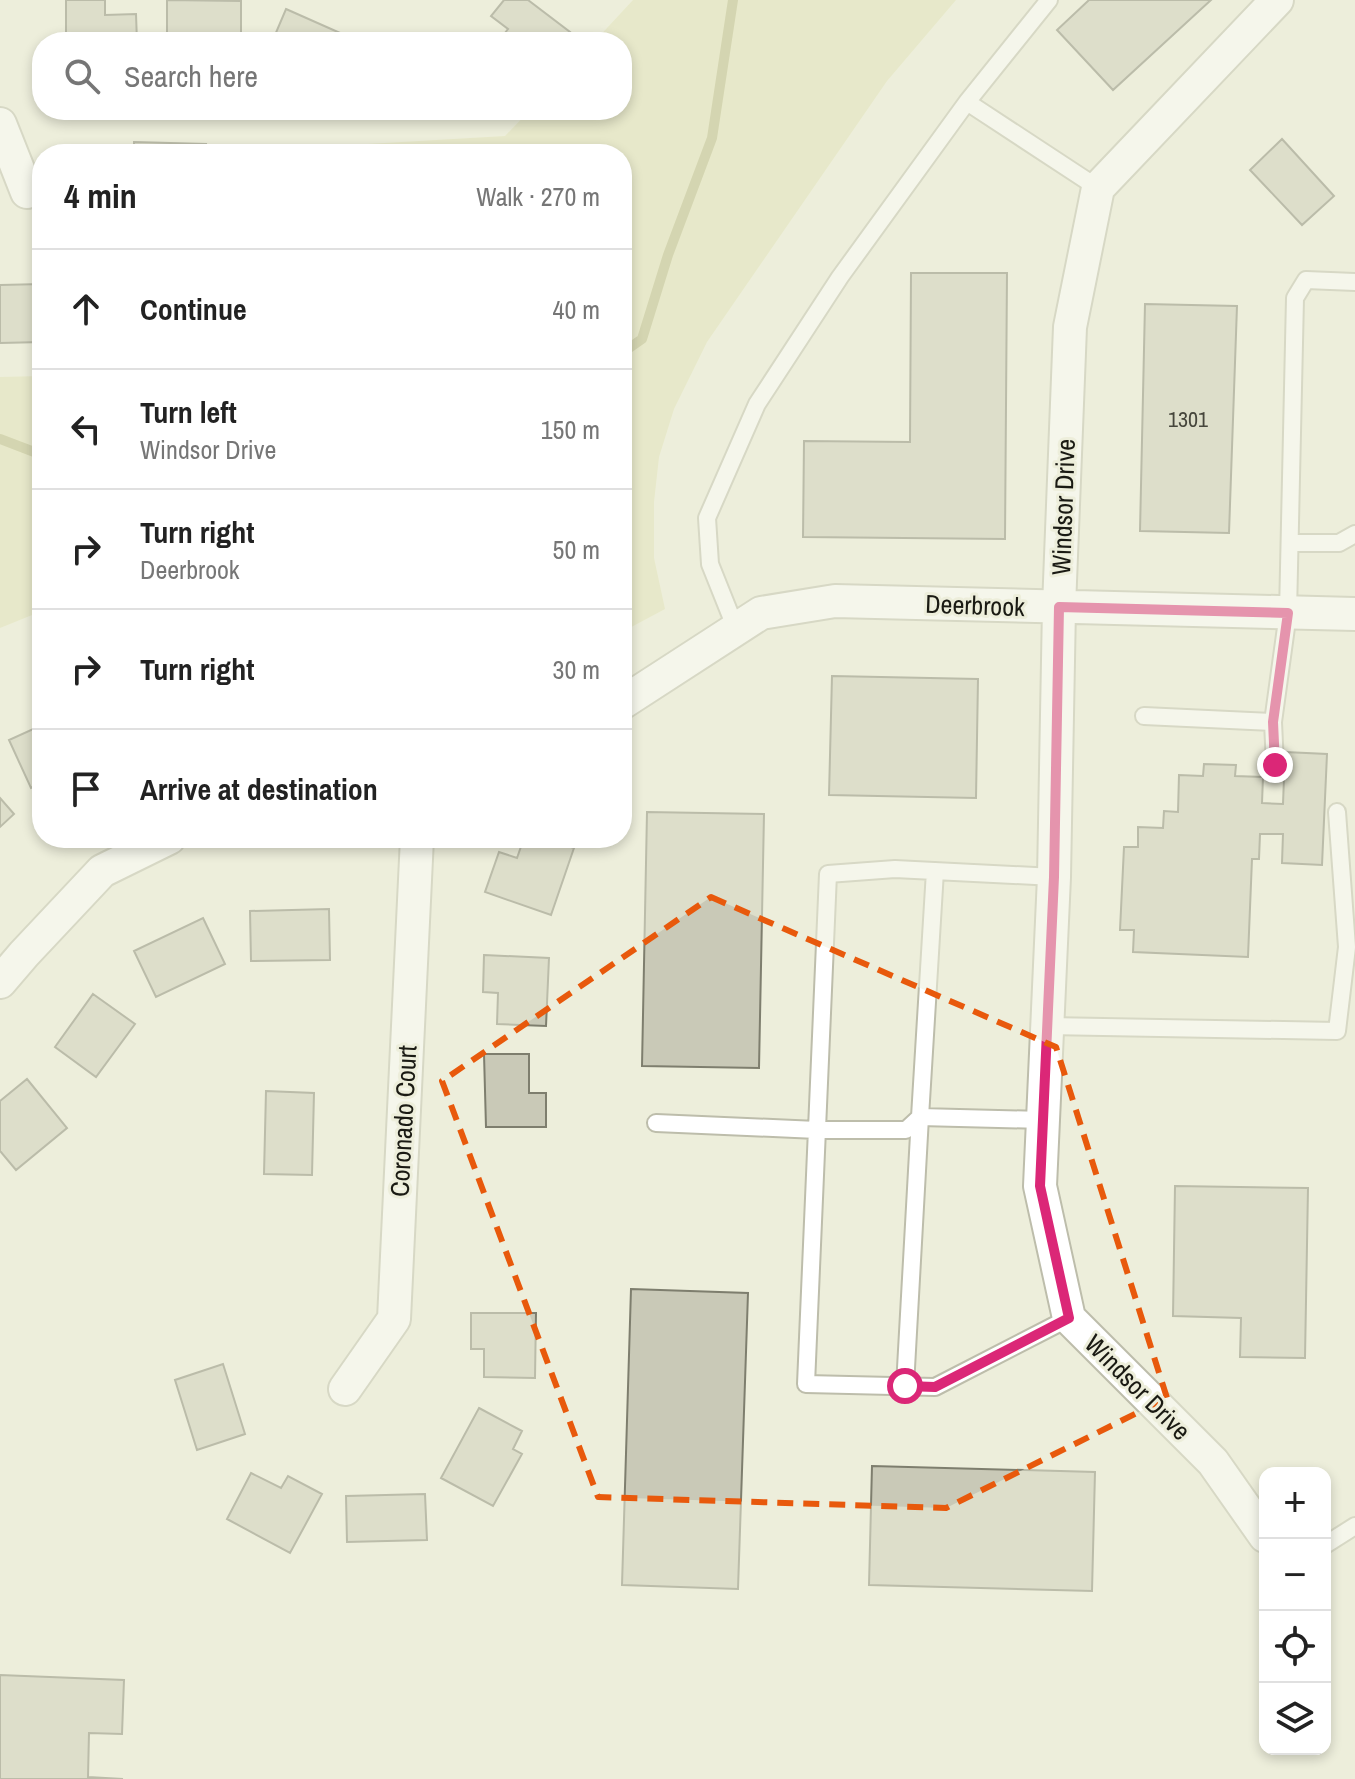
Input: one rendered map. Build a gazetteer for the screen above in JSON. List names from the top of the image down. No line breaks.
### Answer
{"streets":{"street":["Windsor Drive","Deerbrook","Coronado Court"]},"crossings":[["Windsor Drive","Deerbrook"]],"house_numbers":["1301"],"page":{"search":"Search here","heading":["4 min","Walk · 270 m"],"list":[["Continue","40 m"],["Turn left","Windsor Drive","150 m"],["Turn right","Deerbrook","50 m"],["Turn right","30 m"],"Arrive at destination"],"map_buttons":["+","−"]}}
